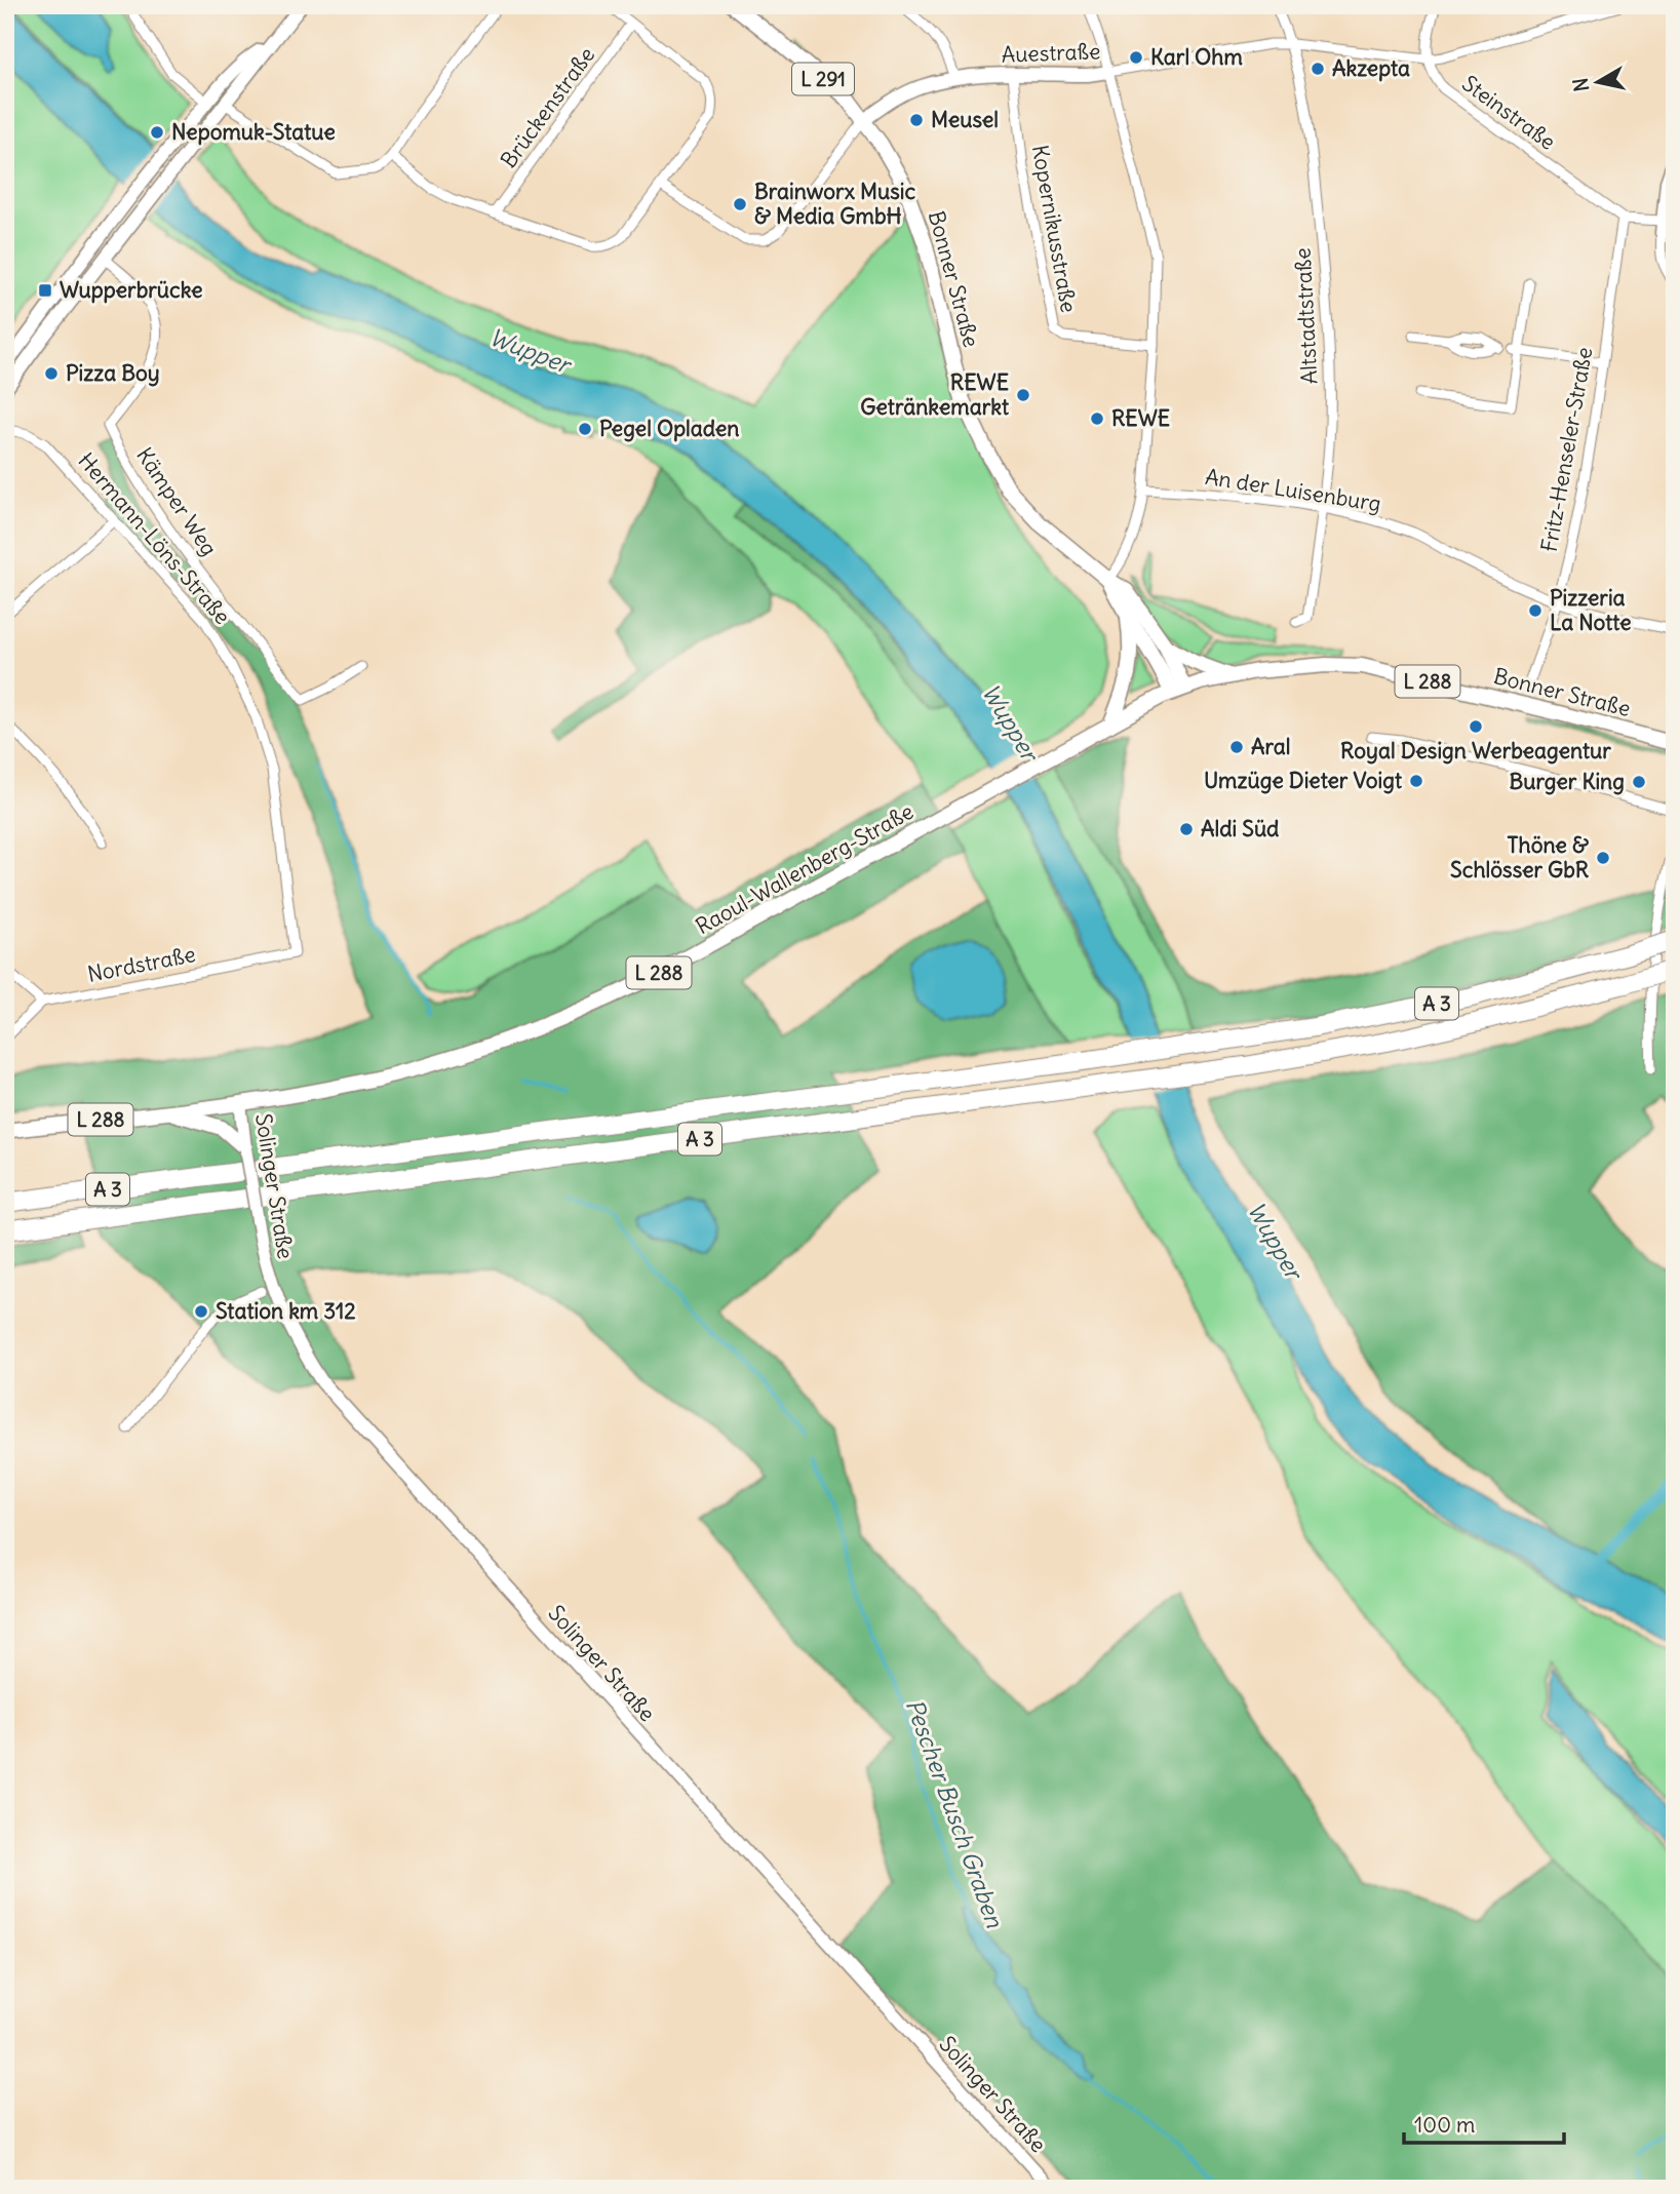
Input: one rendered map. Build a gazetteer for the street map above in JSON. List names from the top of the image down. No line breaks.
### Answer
{"streets":{"highway":["A 3"],"main road":["Auestraße","L 291","Bonner Straße","L 288","Raoul-Wallenberg-Straße","Solinger Straße"],"street":["Brückenstraße","Steinstraße","Kopernikusstraße","Altstadtstraße","Fritz-Henseler-Straße","An der Luisenburg","Kämper Weg","Hermann-Löns-Straße","Nordstraße"]},"crossings":[["Auestraße","Kopernikusstraße"],["Auestraße","Bonner Straße"],["Auestraße","Altstadtstraße"],["Steinstraße","Fritz-Henseler-Straße"],["Bonner Straße","Raoul-Wallenberg-Straße"],["Altstadtstraße","An der Luisenburg"],["Fritz-Henseler-Straße","An der Luisenburg"],["Hermann-Löns-Straße","Nordstraße"],["Raoul-Wallenberg-Straße","Solinger Straße"]],"water":["Wupper","Pescher Busch Graben"],"places":{"other":["Karl Ohm","Akzepta","Meusel","Nepomuk-Statue","Brainworx Music & Media GmbH","Pizza Boy","REWE Getränkemarkt","REWE","Pegel Opladen","Pizzeria La Notte","Royal Design Werbeagentur","Aral","Umzüge Dieter Voigt","Burger King","Aldi Süd","Thöne & Schlösser GbR","Station km 312"],"transit":["Wupperbrücke"]},"scale_bar":"100 m","north":"left"}
